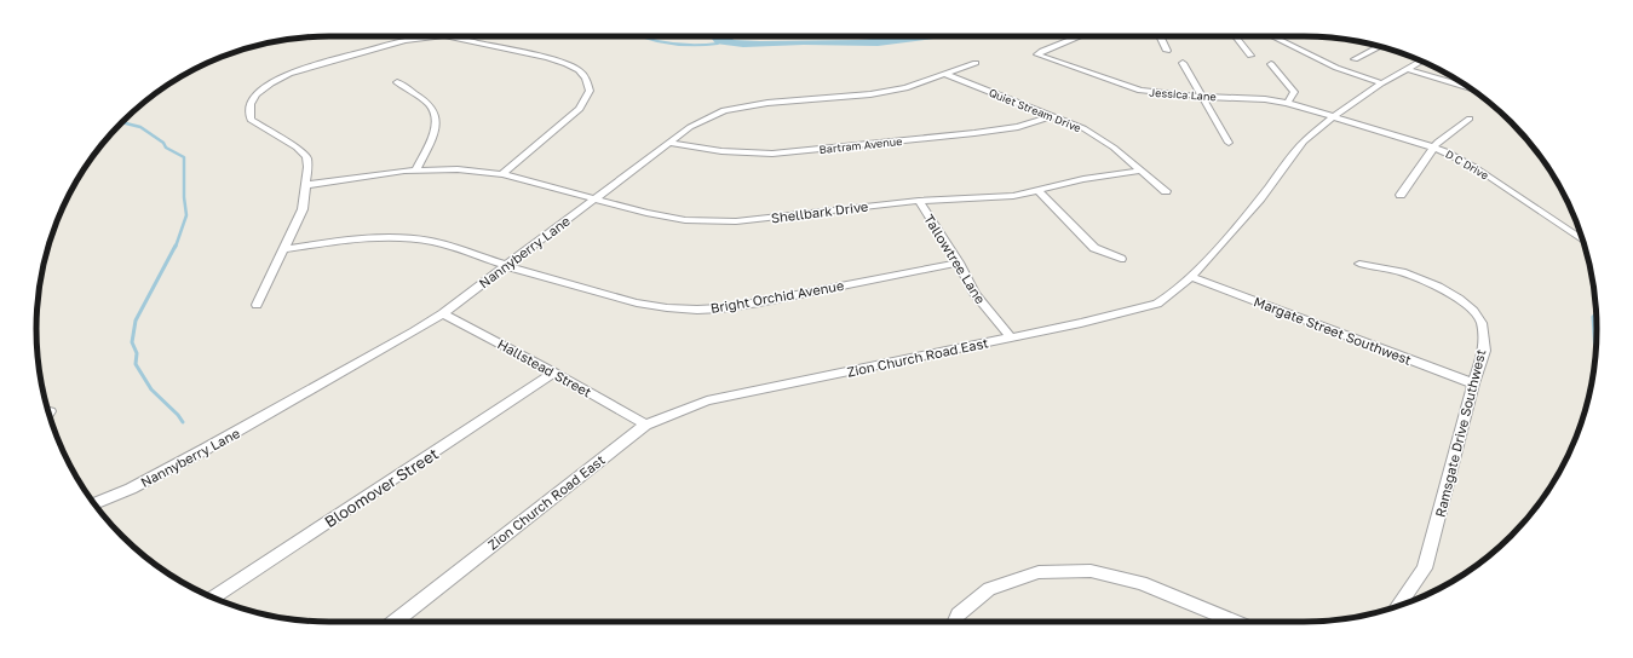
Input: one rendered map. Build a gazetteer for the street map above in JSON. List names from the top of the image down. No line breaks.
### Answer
{"streets":{"street":["Jessica Lane","Quiet Stream Drive","Bartram Avenue","D C Drive","Shellbark Drive","Nannyberry Lane","Tallowtree Lane","Bright Orchid Avenue","Margate Street Southwest","Zion Church Road East","Hallstead Street","Ramsgate Drive Southwest","Bloomover Street"]},"crossings":[["Jessica Lane","D C Drive"],["Jessica Lane","Zion Church Road East"],["Quiet Stream Drive","Bartram Avenue"],["Quiet Stream Drive","Shellbark Drive"],["Quiet Stream Drive","Nannyberry Lane"],["Bartram Avenue","Nannyberry Lane"],["D C Drive","Zion Church Road East"],["Shellbark Drive","Nannyberry Lane"],["Shellbark Drive","Tallowtree Lane"],["Nannyberry Lane","Bright Orchid Avenue"],["Nannyberry Lane","Hallstead Street"],["Tallowtree Lane","Bright Orchid Avenue"],["Tallowtree Lane","Zion Church Road East"],["Margate Street Southwest","Zion Church Road East"],["Margate Street Southwest","Ramsgate Drive Southwest"],["Zion Church Road East","Hallstead Street"],["Hallstead Street","Bloomover Street"]]}
